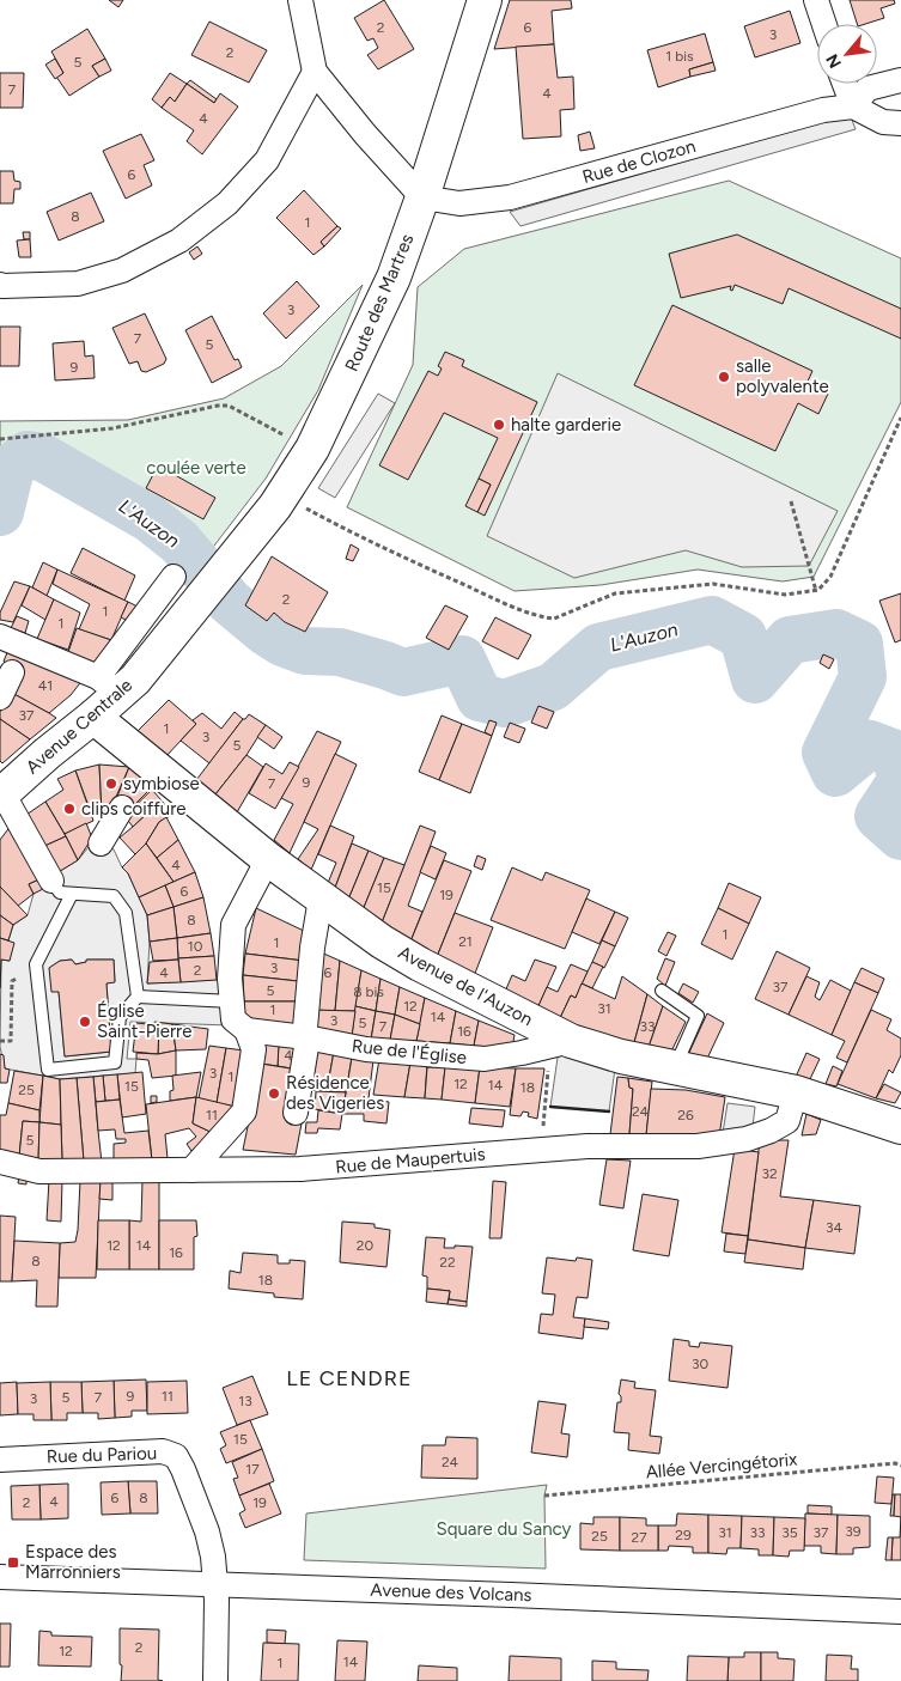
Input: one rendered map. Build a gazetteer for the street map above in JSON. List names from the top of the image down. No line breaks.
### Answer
{"streets":{"main road":["Route des Martres","Avenue Centrale","Avenue de l'Auzon"],"street":["Rue de Clozon","Rue de l'Église","Rue de Maupertuis","Rue du Pariou","Avenue des Volcans"],"path":["Allée Vercingétorix"]},"crossings":[["Rue de Clozon","Route des Martres"],["Route des Martres","Avenue Centrale"],["Avenue Centrale","Avenue de l'Auzon"],["Avenue de l'Auzon","Rue de l'Église"],["Avenue de l'Auzon","Rue de Maupertuis"],["Rue du Pariou","Avenue des Volcans"]],"districts":["LE CENDRE"],"water":["L'Auzon"],"parks":["coulée verte","Square du Sancy"],"places":{"other":["salle polyvalente","halte garderie","symbiose","clips coiffure","Église Saint-Pierre","Résidence des Vigeries"],"transit":["Espace des Marronniers"]},"house_numbers":["2","6","3","2","1 bis","5","7","4","4","6","8","1","3","7","5","9","2","1","1","41","37","1","3","5","9","7","4","15","6","19","8","1","21","1","10","3","2","4","6","37","5","8 bis","12","31","1","14","3","5","7","33","16","4","3","1","12","14","15","18","25","24","11","26","5","32","34","12","14","20","16","8","22","18","30","9","11","5","7","3","13","15","24","17","6","8","4","2","19","39","31","33","35","37","29","25","27","2","12","14","1"],"north":"bottom left"}
